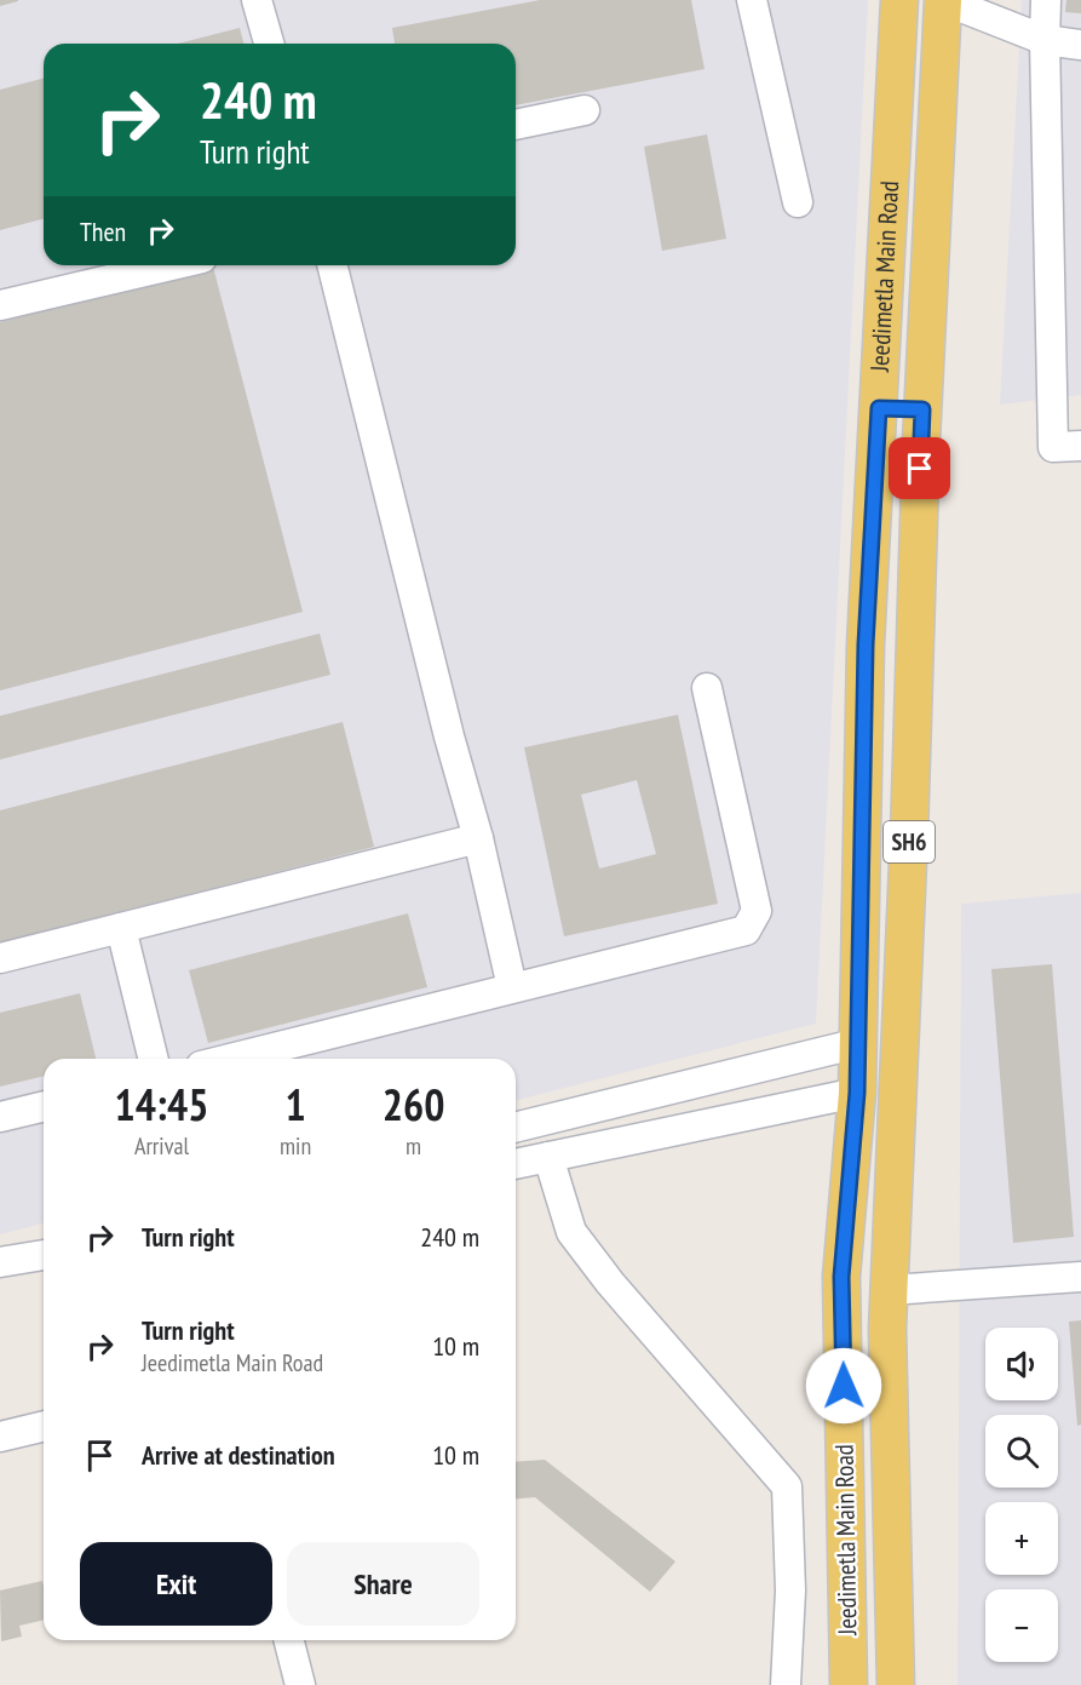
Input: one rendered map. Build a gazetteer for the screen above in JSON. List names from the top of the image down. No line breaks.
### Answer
{"streets":{"main road":["Jeedimetla Main Road","SH6"]},"page":{"turn":["240 m","Turn right"],"then":"Then","eta":["14:45","Arrival","1","min","260","m"],"list":[{"name":"Turn right","value":"240 m"},{"name":"Turn right","note":"Jeedimetla Main Road","value":"10 m"},{"name":"Arrive at destination","value":"10 m"}],"map_buttons":["+","−"],"buttons":["Exit","Share"]}}
